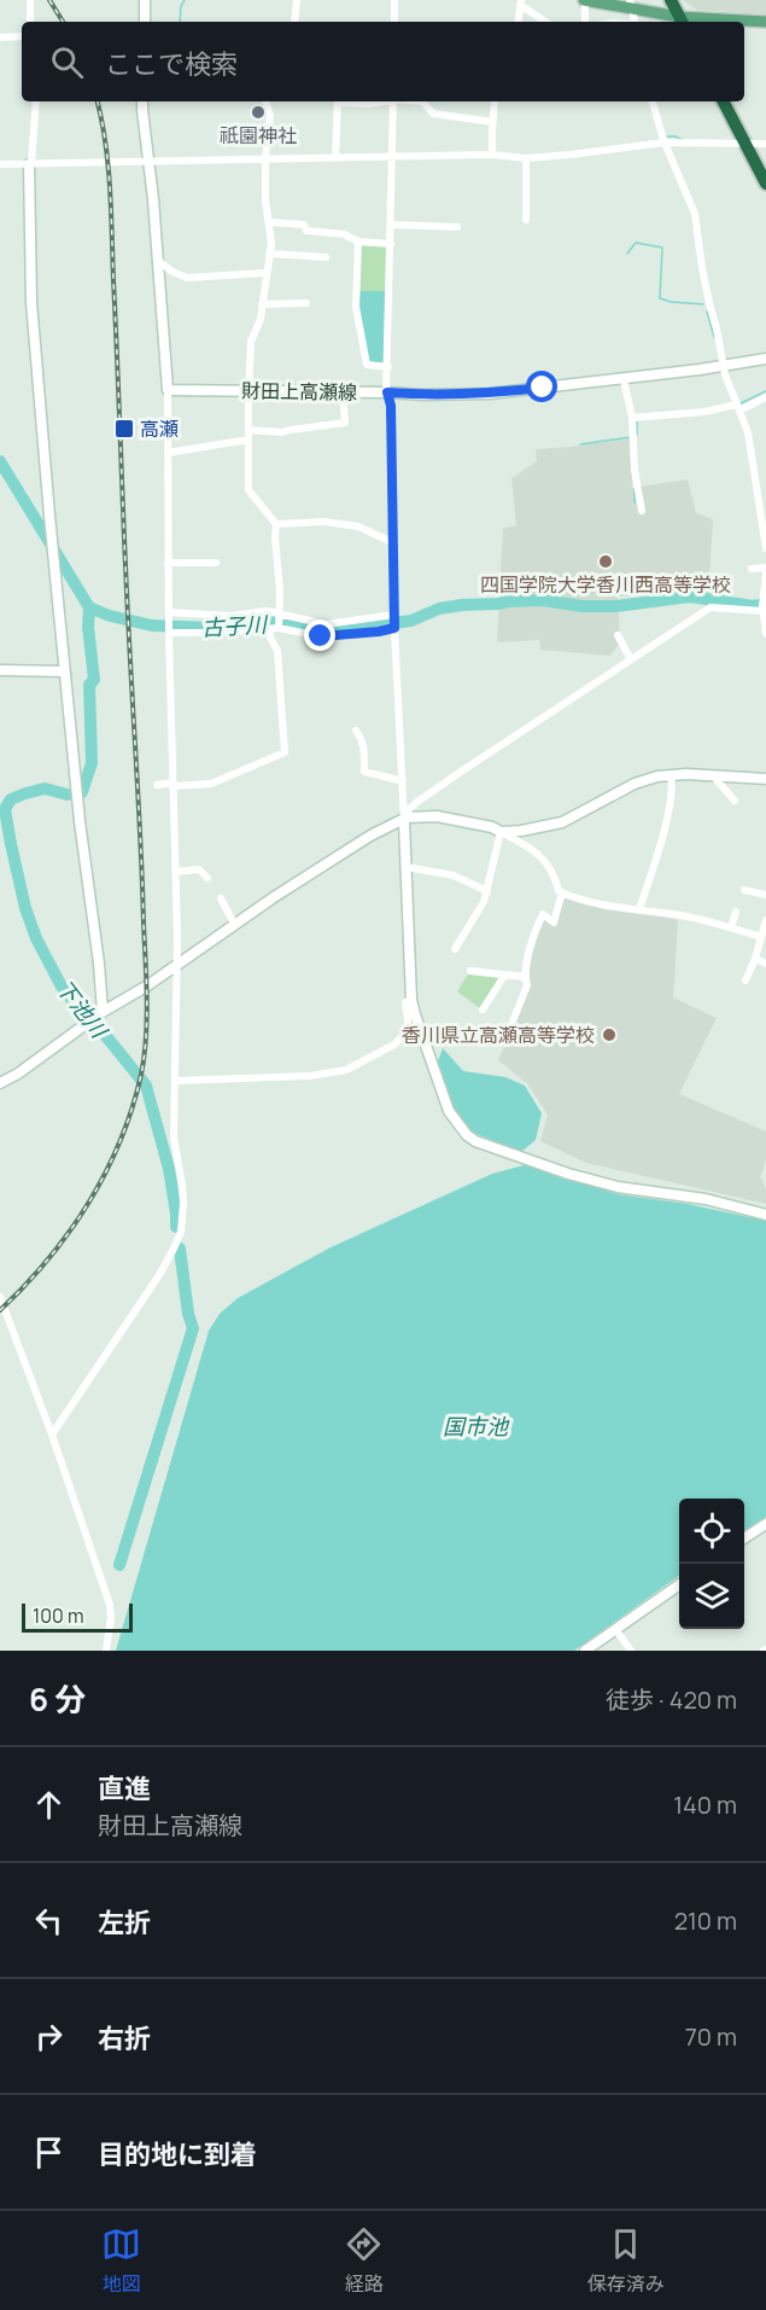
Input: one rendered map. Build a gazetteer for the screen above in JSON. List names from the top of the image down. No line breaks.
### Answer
{"streets":{"street":["財田上高瀬線"]},"water":["古子川","下池川","国市池"],"places":{"other":["祇園神社","四国学院大学香川西高等学校","香川県立高瀬高等学校"],"transit":["高瀬"]},"scale_bar":"100 m","page":{"search":"ここで検索","scale":"100 m","heading":["6 分","徒歩 · 420 m"],"list":[["直進","財田上高瀬線","140 m"],["左折","210 m"],["右折","70 m"],"目的地に到着"],"nav":["地図","経路","保存済み"]}}
